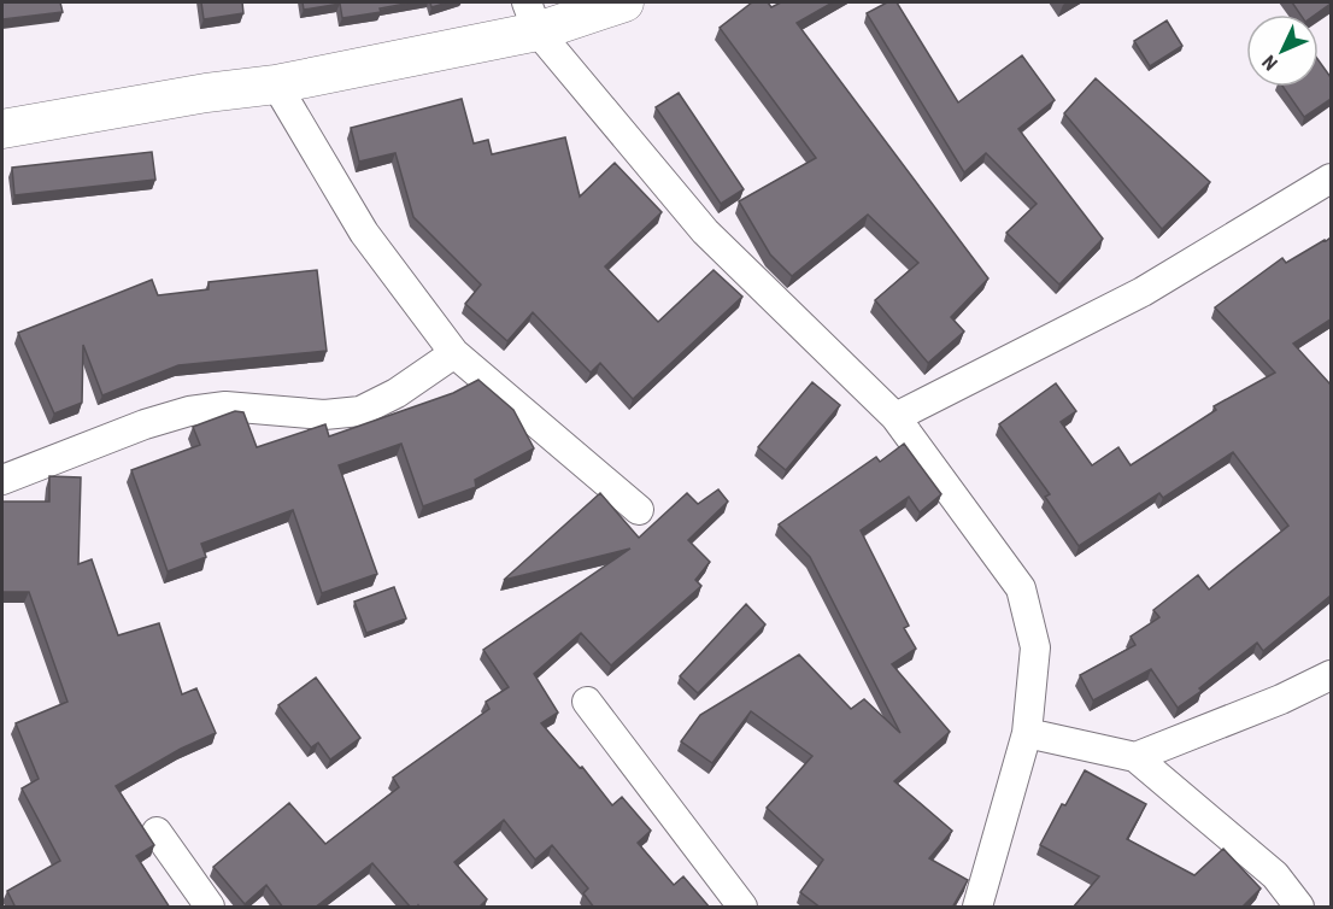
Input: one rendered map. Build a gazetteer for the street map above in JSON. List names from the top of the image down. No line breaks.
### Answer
{"north":"bottom left"}
